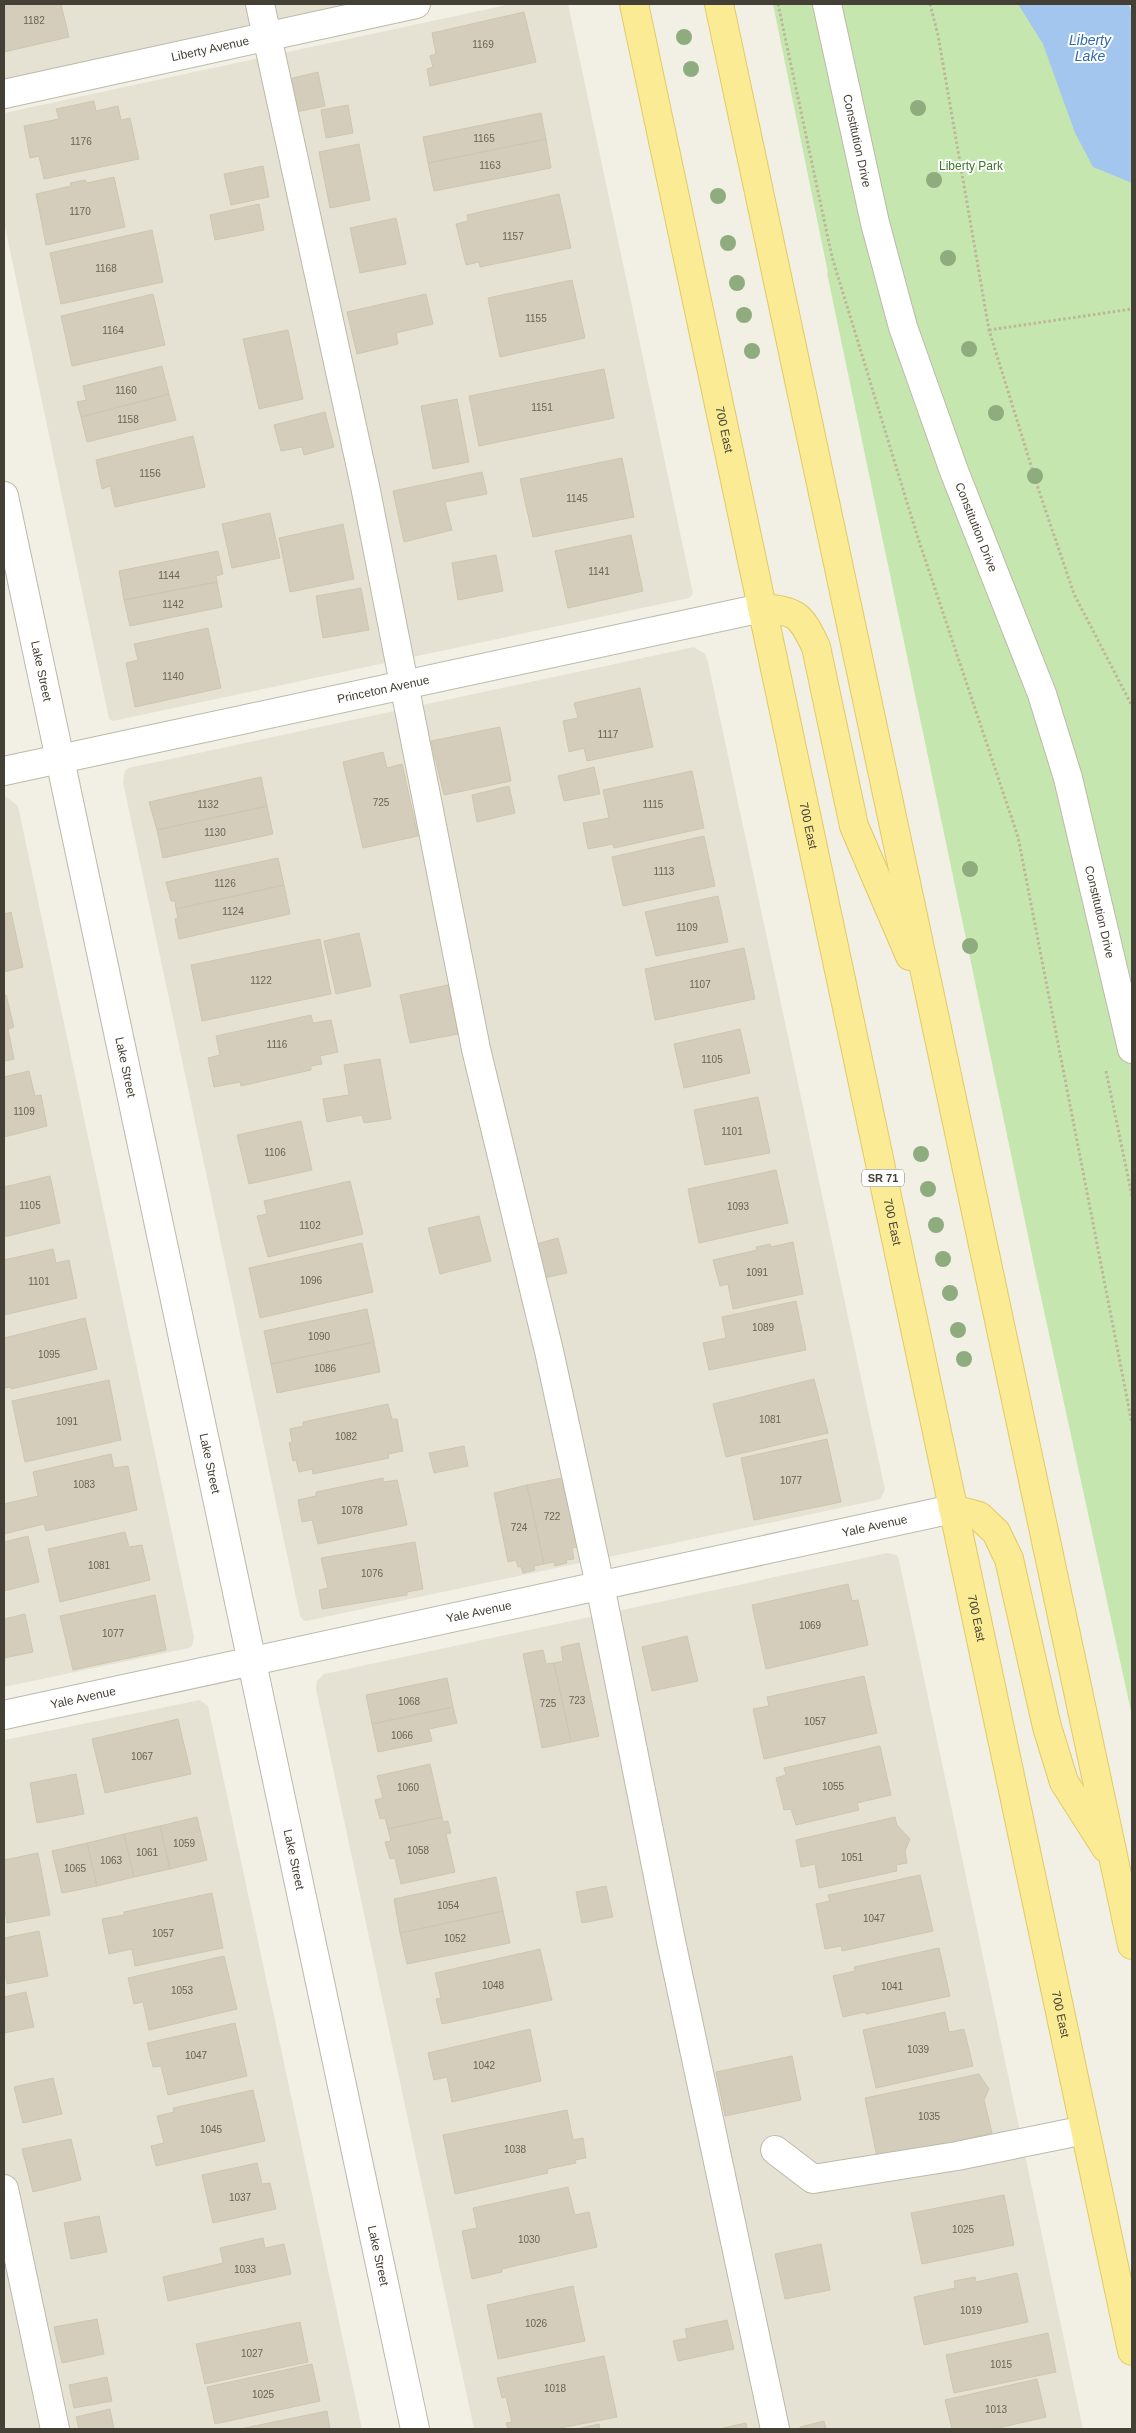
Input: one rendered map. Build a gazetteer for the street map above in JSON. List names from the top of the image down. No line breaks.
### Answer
{"streets":{"main road":["700 East","SR 71"],"street":["Liberty Avenue","Constitution Drive","Lake Street","Princeton Avenue","Yale Avenue"]},"crossings":[["700 East","Princeton Avenue"],["700 East","Yale Avenue"],["Lake Street","Princeton Avenue"],["Lake Street","Yale Avenue"]],"water":["Liberty Lake"],"parks":["Liberty Park"],"house_numbers":["1182","1169","1165","1176","1163","1170","1157","1168","1155","1164","1160","1151","1158","1156","1145","1141","1144","1142","1140","1117","725","1132","1115","1130","1113","1126","1124","1109","1122","1107","1116","1105","1109","1101","1106","1105","1093","1102","1091","1096","1101","1089","1090","1095","1086","1081","1091","1082","1077","1083","1078","722","724","1081","1076","1069","1077","723","1068","725","1057","1066","1067","1055","1060","1059","1058","1061","1051","1063","1065","1054","1047","1057","1052","1048","1041","1053","1039","1047","1042","1035","1045","1038","1037","1025","1030","1033","1019","1026","1027","1015","1018","1025","1013"]}
